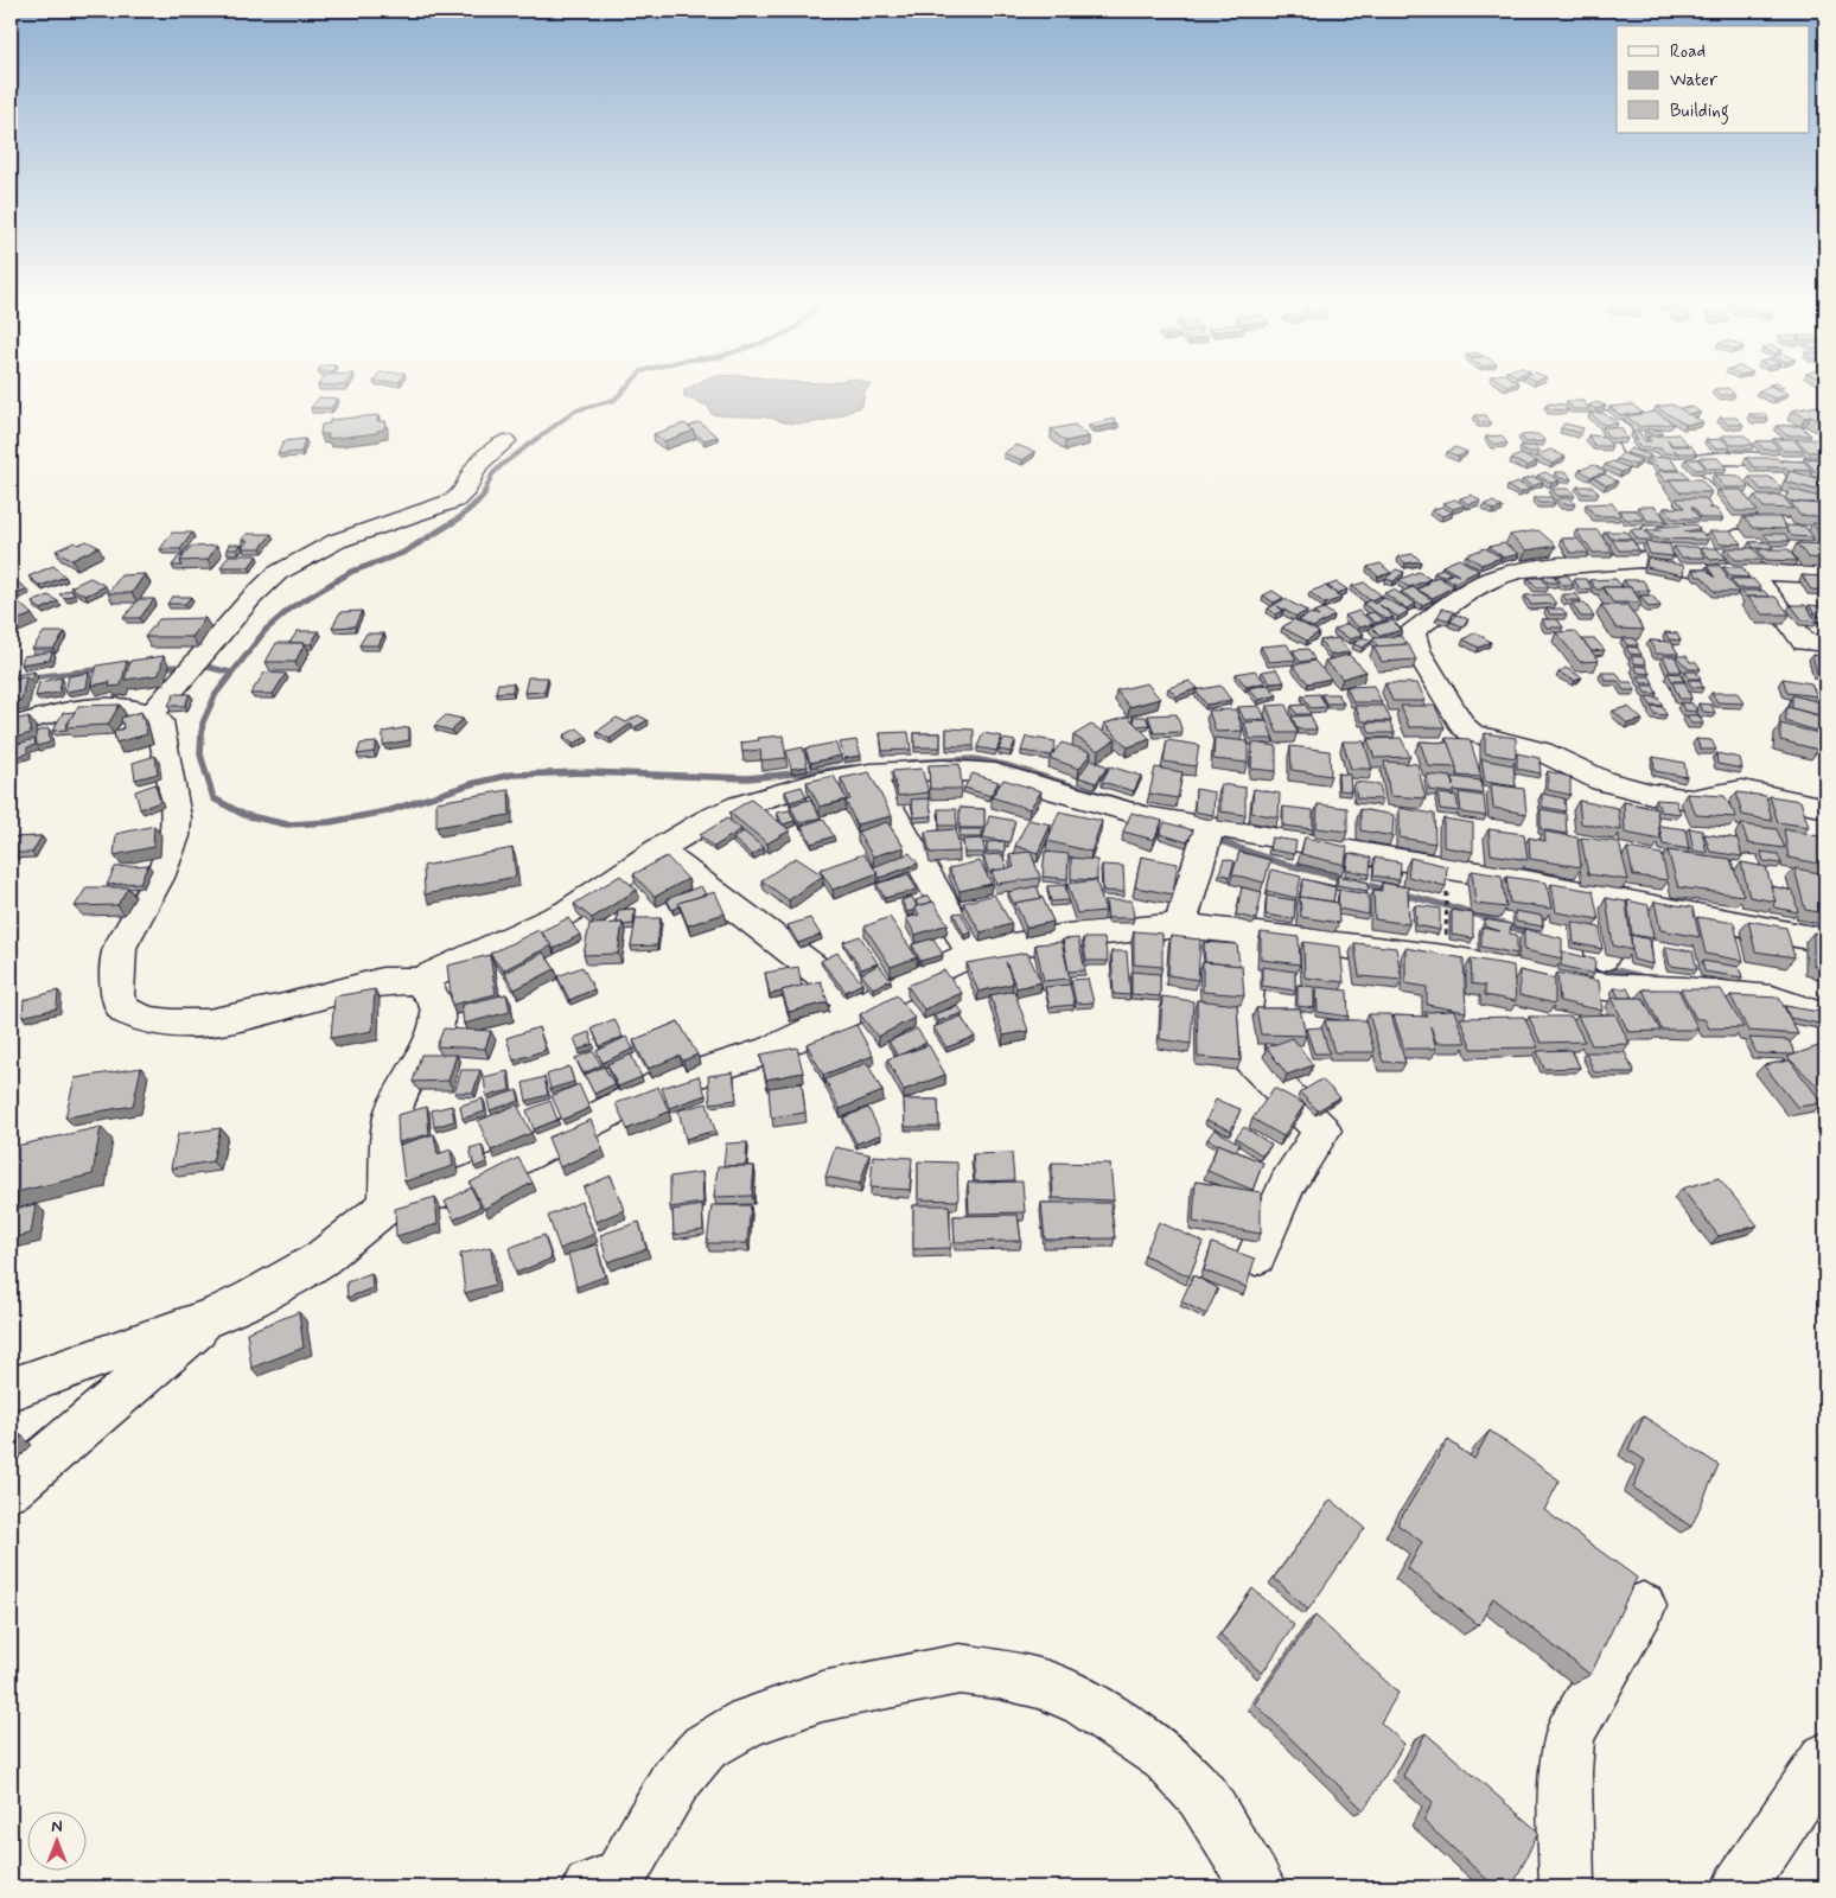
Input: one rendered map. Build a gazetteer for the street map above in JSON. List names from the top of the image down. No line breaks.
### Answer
{"legend":["Road","Water","Building"],"north":"top"}
